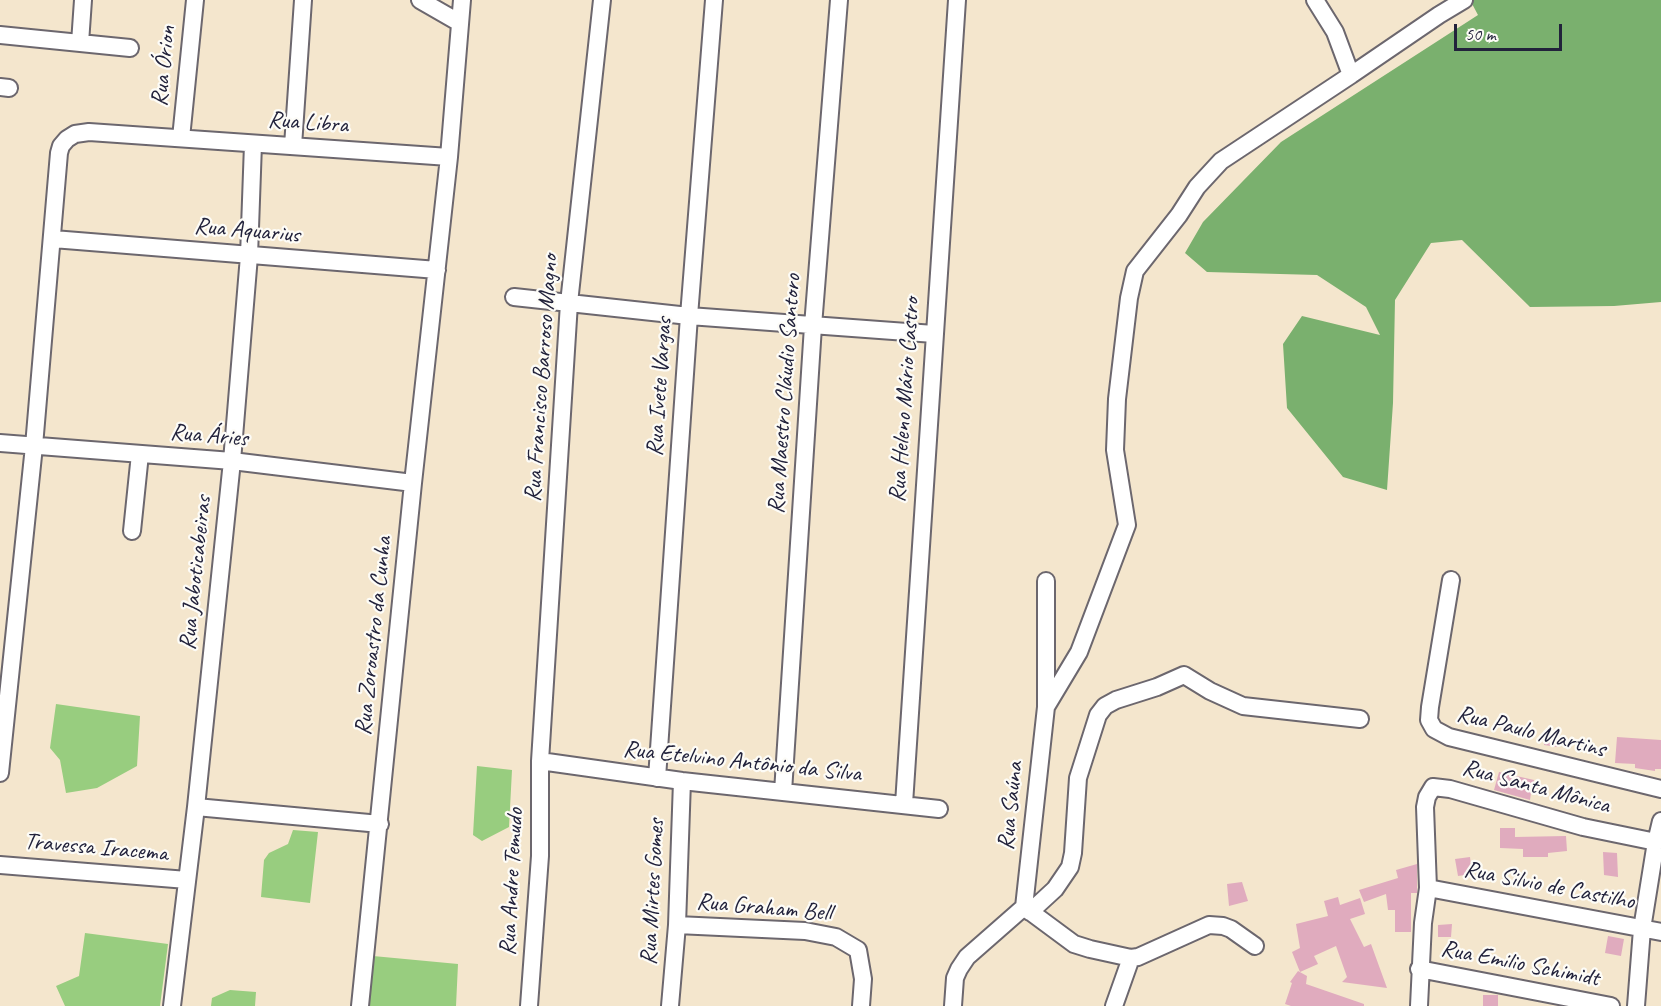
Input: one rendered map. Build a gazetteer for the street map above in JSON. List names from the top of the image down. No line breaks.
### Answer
{"streets":{"street":["Rua Órion","Rua Libra","Rua Aquarius","Rua Francisco Barroso Magno","Rua Ivete Vargas","Rua Maestro Cláudio Santoro","Rua Heleno Mário Castro","Rua Áries","Rua Jaboticabeiras","Rua Zoroastro da Cunha","Rua Paulo Martins","Rua Etelvino Antônio da Silva","Rua Santa Mônica","Rua Saúna","Travessa Iracema","Rua Andre Temudo","Rua Silvio de Castilho","Rua Mirtes Gomes","Rua Graham Bell","Rua Emilio Schimidt"]},"crossings":[["Rua Órion","Rua Libra"],["Rua Libra","Rua Aquarius"],["Rua Libra","Rua Jaboticabeiras"],["Rua Aquarius","Rua Jaboticabeiras"],["Rua Aquarius","Rua Zoroastro da Cunha"],["Rua Francisco Barroso Magno","Rua Etelvino Antônio da Silva"],["Rua Francisco Barroso Magno","Rua Andre Temudo"],["Rua Ivete Vargas","Rua Etelvino Antônio da Silva"],["Rua Maestro Cláudio Santoro","Rua Etelvino Antônio da Silva"],["Rua Heleno Mário Castro","Rua Etelvino Antônio da Silva"],["Rua Áries","Rua Jaboticabeiras"],["Rua Áries","Rua Zoroastro da Cunha"],["Rua Jaboticabeiras","Travessa Iracema"],["Rua Etelvino Antônio da Silva","Rua Andre Temudo"],["Rua Etelvino Antônio da Silva","Rua Mirtes Gomes"],["Rua Santa Mônica","Rua Silvio de Castilho"],["Rua Mirtes Gomes","Rua Graham Bell"]],"scale_bar":"50 m"}
